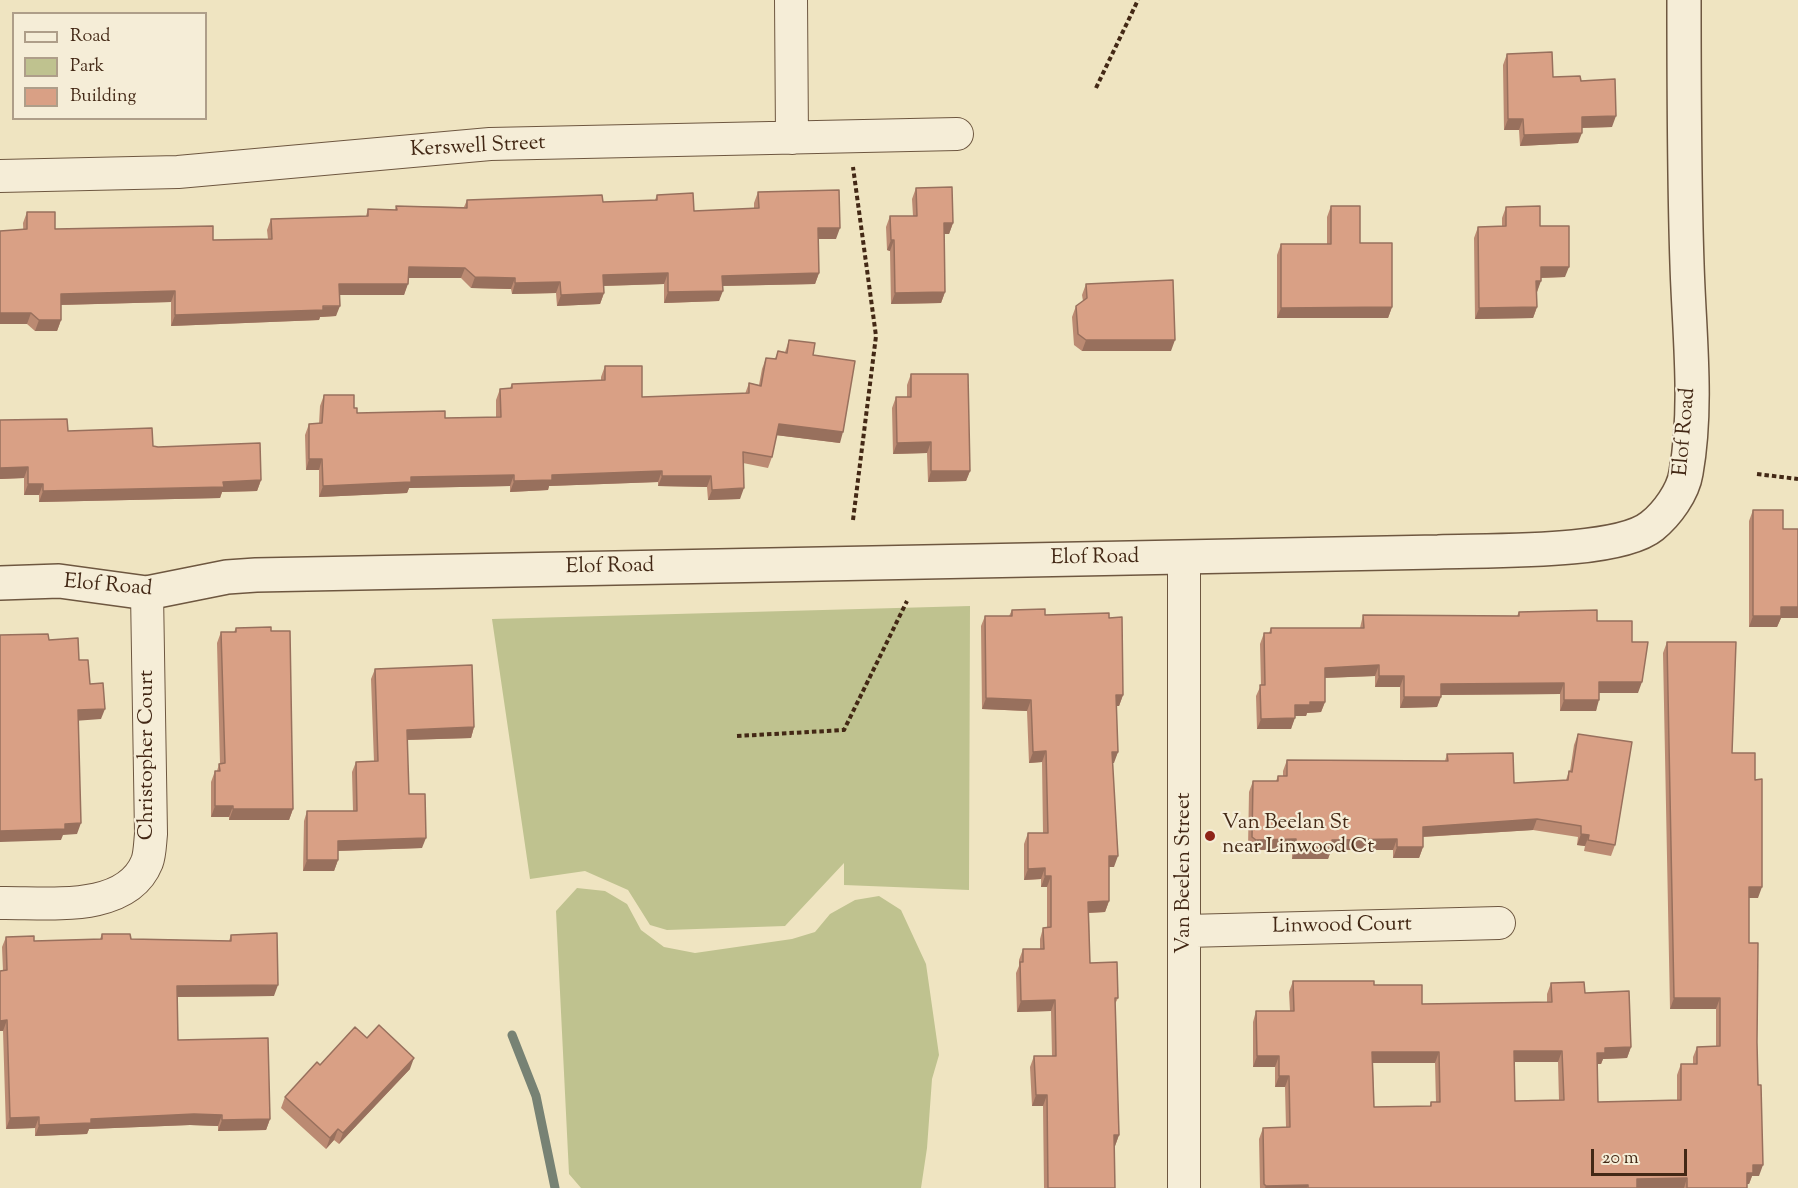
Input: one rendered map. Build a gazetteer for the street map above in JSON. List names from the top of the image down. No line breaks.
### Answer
{"streets":{"street":["Kerswell Street","Elof Road","Christopher Court","Van Beelen Street","Linwood Court"]},"crossings":[["Elof Road","Christopher Court"],["Elof Road","Van Beelen Street"],["Van Beelen Street","Linwood Court"]],"places":["Van Beelan St near Linwood Ct"],"legend":["Road","Park","Building"],"scale_bar":"20 m"}
